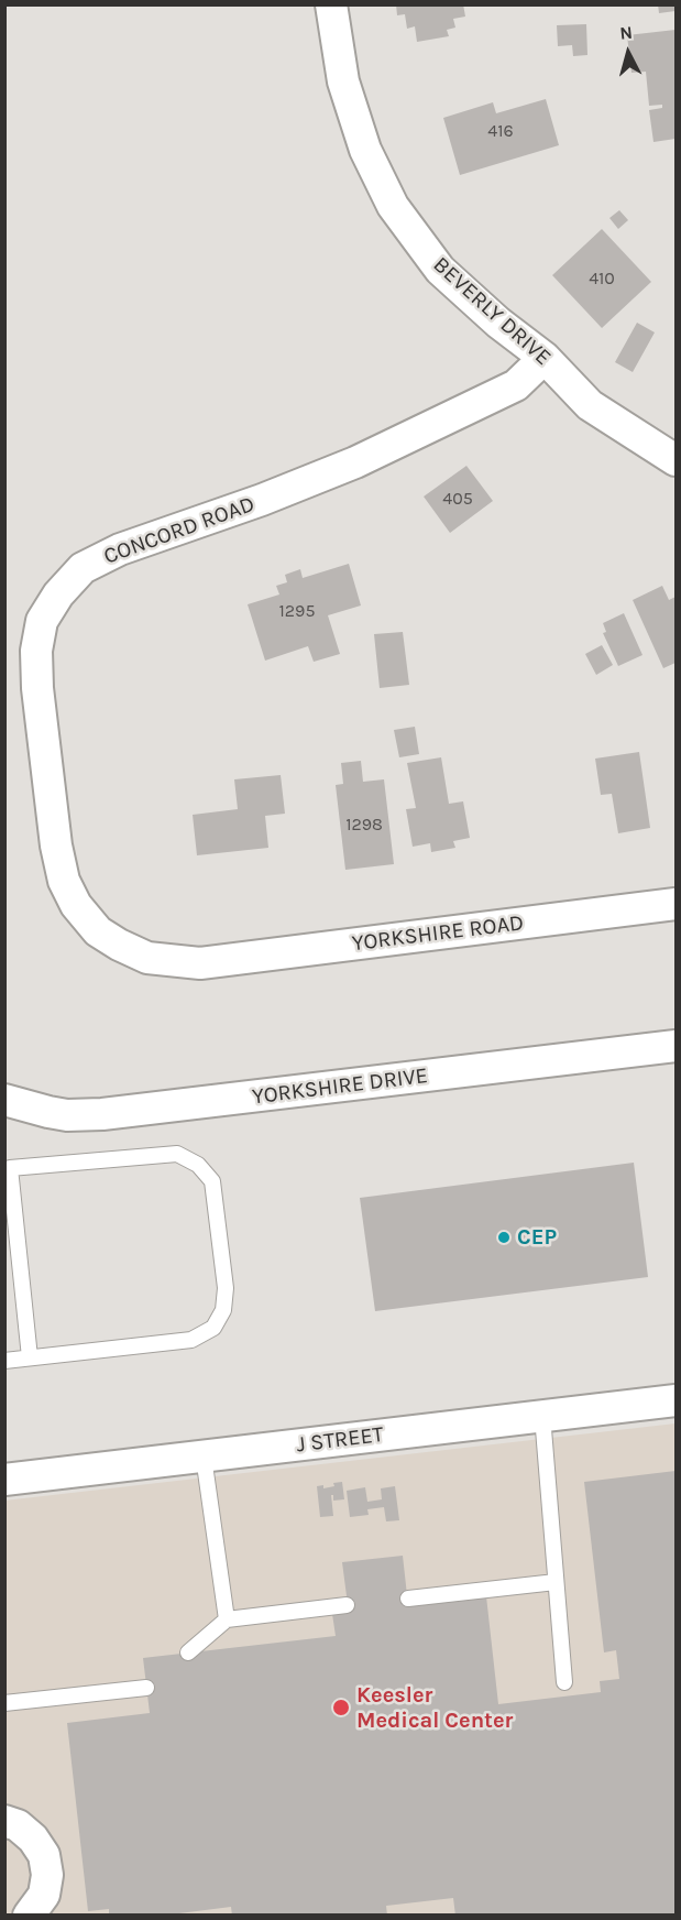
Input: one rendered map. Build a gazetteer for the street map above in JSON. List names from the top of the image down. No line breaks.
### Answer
{"streets":{"street":["BEVERLY DRIVE","CONCORD ROAD","YORKSHIRE ROAD","YORKSHIRE DRIVE","J STREET"]},"crossings":[["BEVERLY DRIVE","CONCORD ROAD"],["CONCORD ROAD","YORKSHIRE ROAD"]],"places":["CEP","Keesler Medical Center"],"house_numbers":["416","410","405","1295","1298"],"north":"top"}
